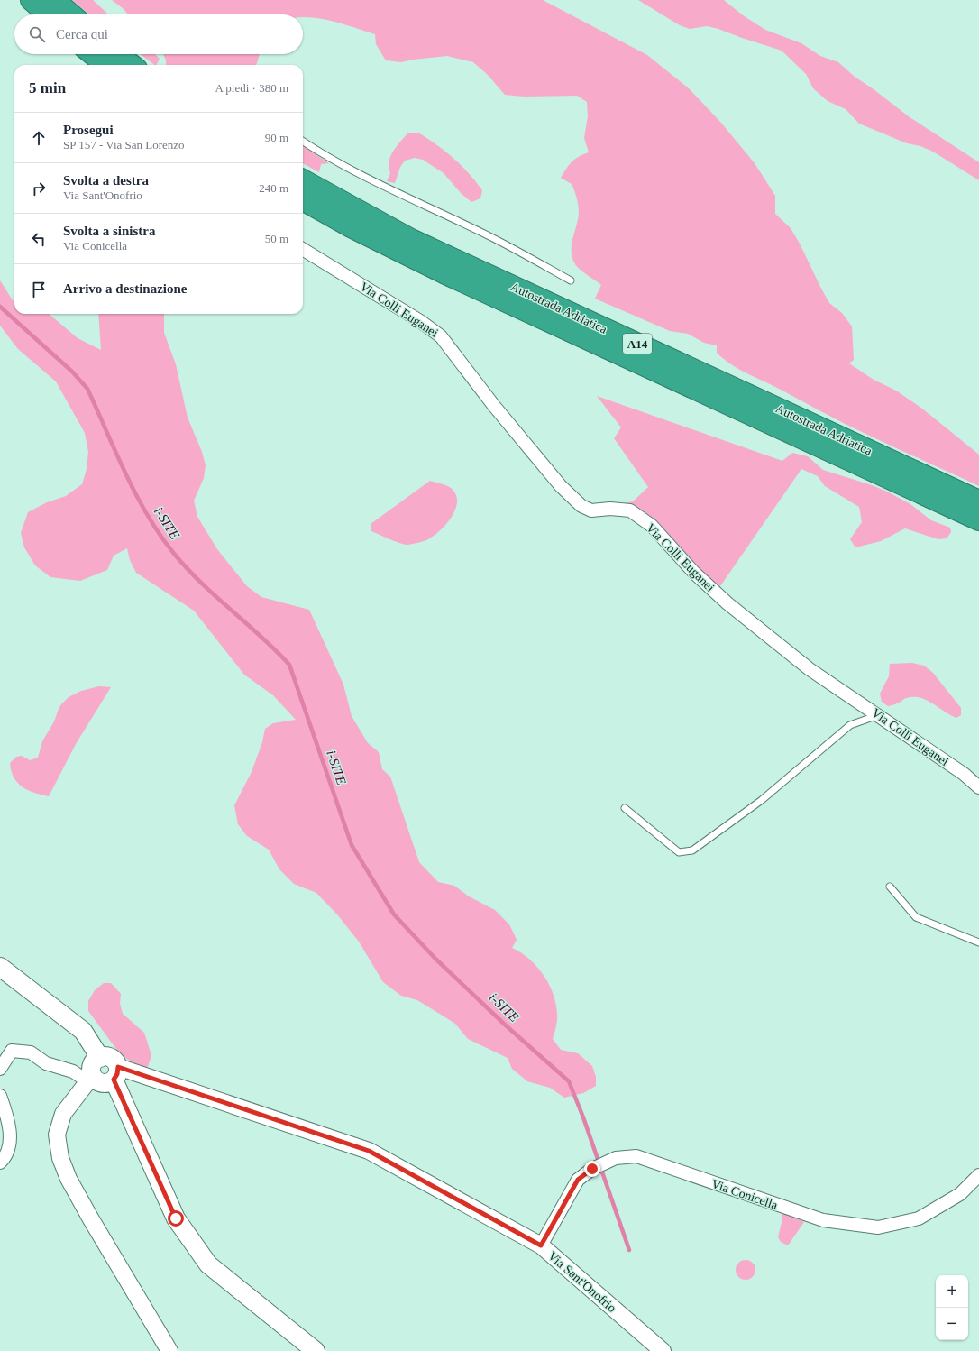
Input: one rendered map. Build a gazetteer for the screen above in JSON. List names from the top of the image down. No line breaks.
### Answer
{"streets":{"highway":["Autostrada Adriatica","A14"],"street":["Via Colli Euganei","Via Conicella","Via Sant'Onofrio"]},"crossings":[["Via Conicella","Via Sant'Onofrio"]],"water":["i-SITE"],"page":{"search":"Cerca qui","heading":["5 min","A piedi · 380 m"],"list":[["Prosegui","SP 157 - Via San Lorenzo","90 m"],["Svolta a destra","Via Sant'Onofrio","240 m"],["Svolta a sinistra","Via Conicella","50 m"],"Arrivo a destinazione"],"map_buttons":["+","−"]}}
